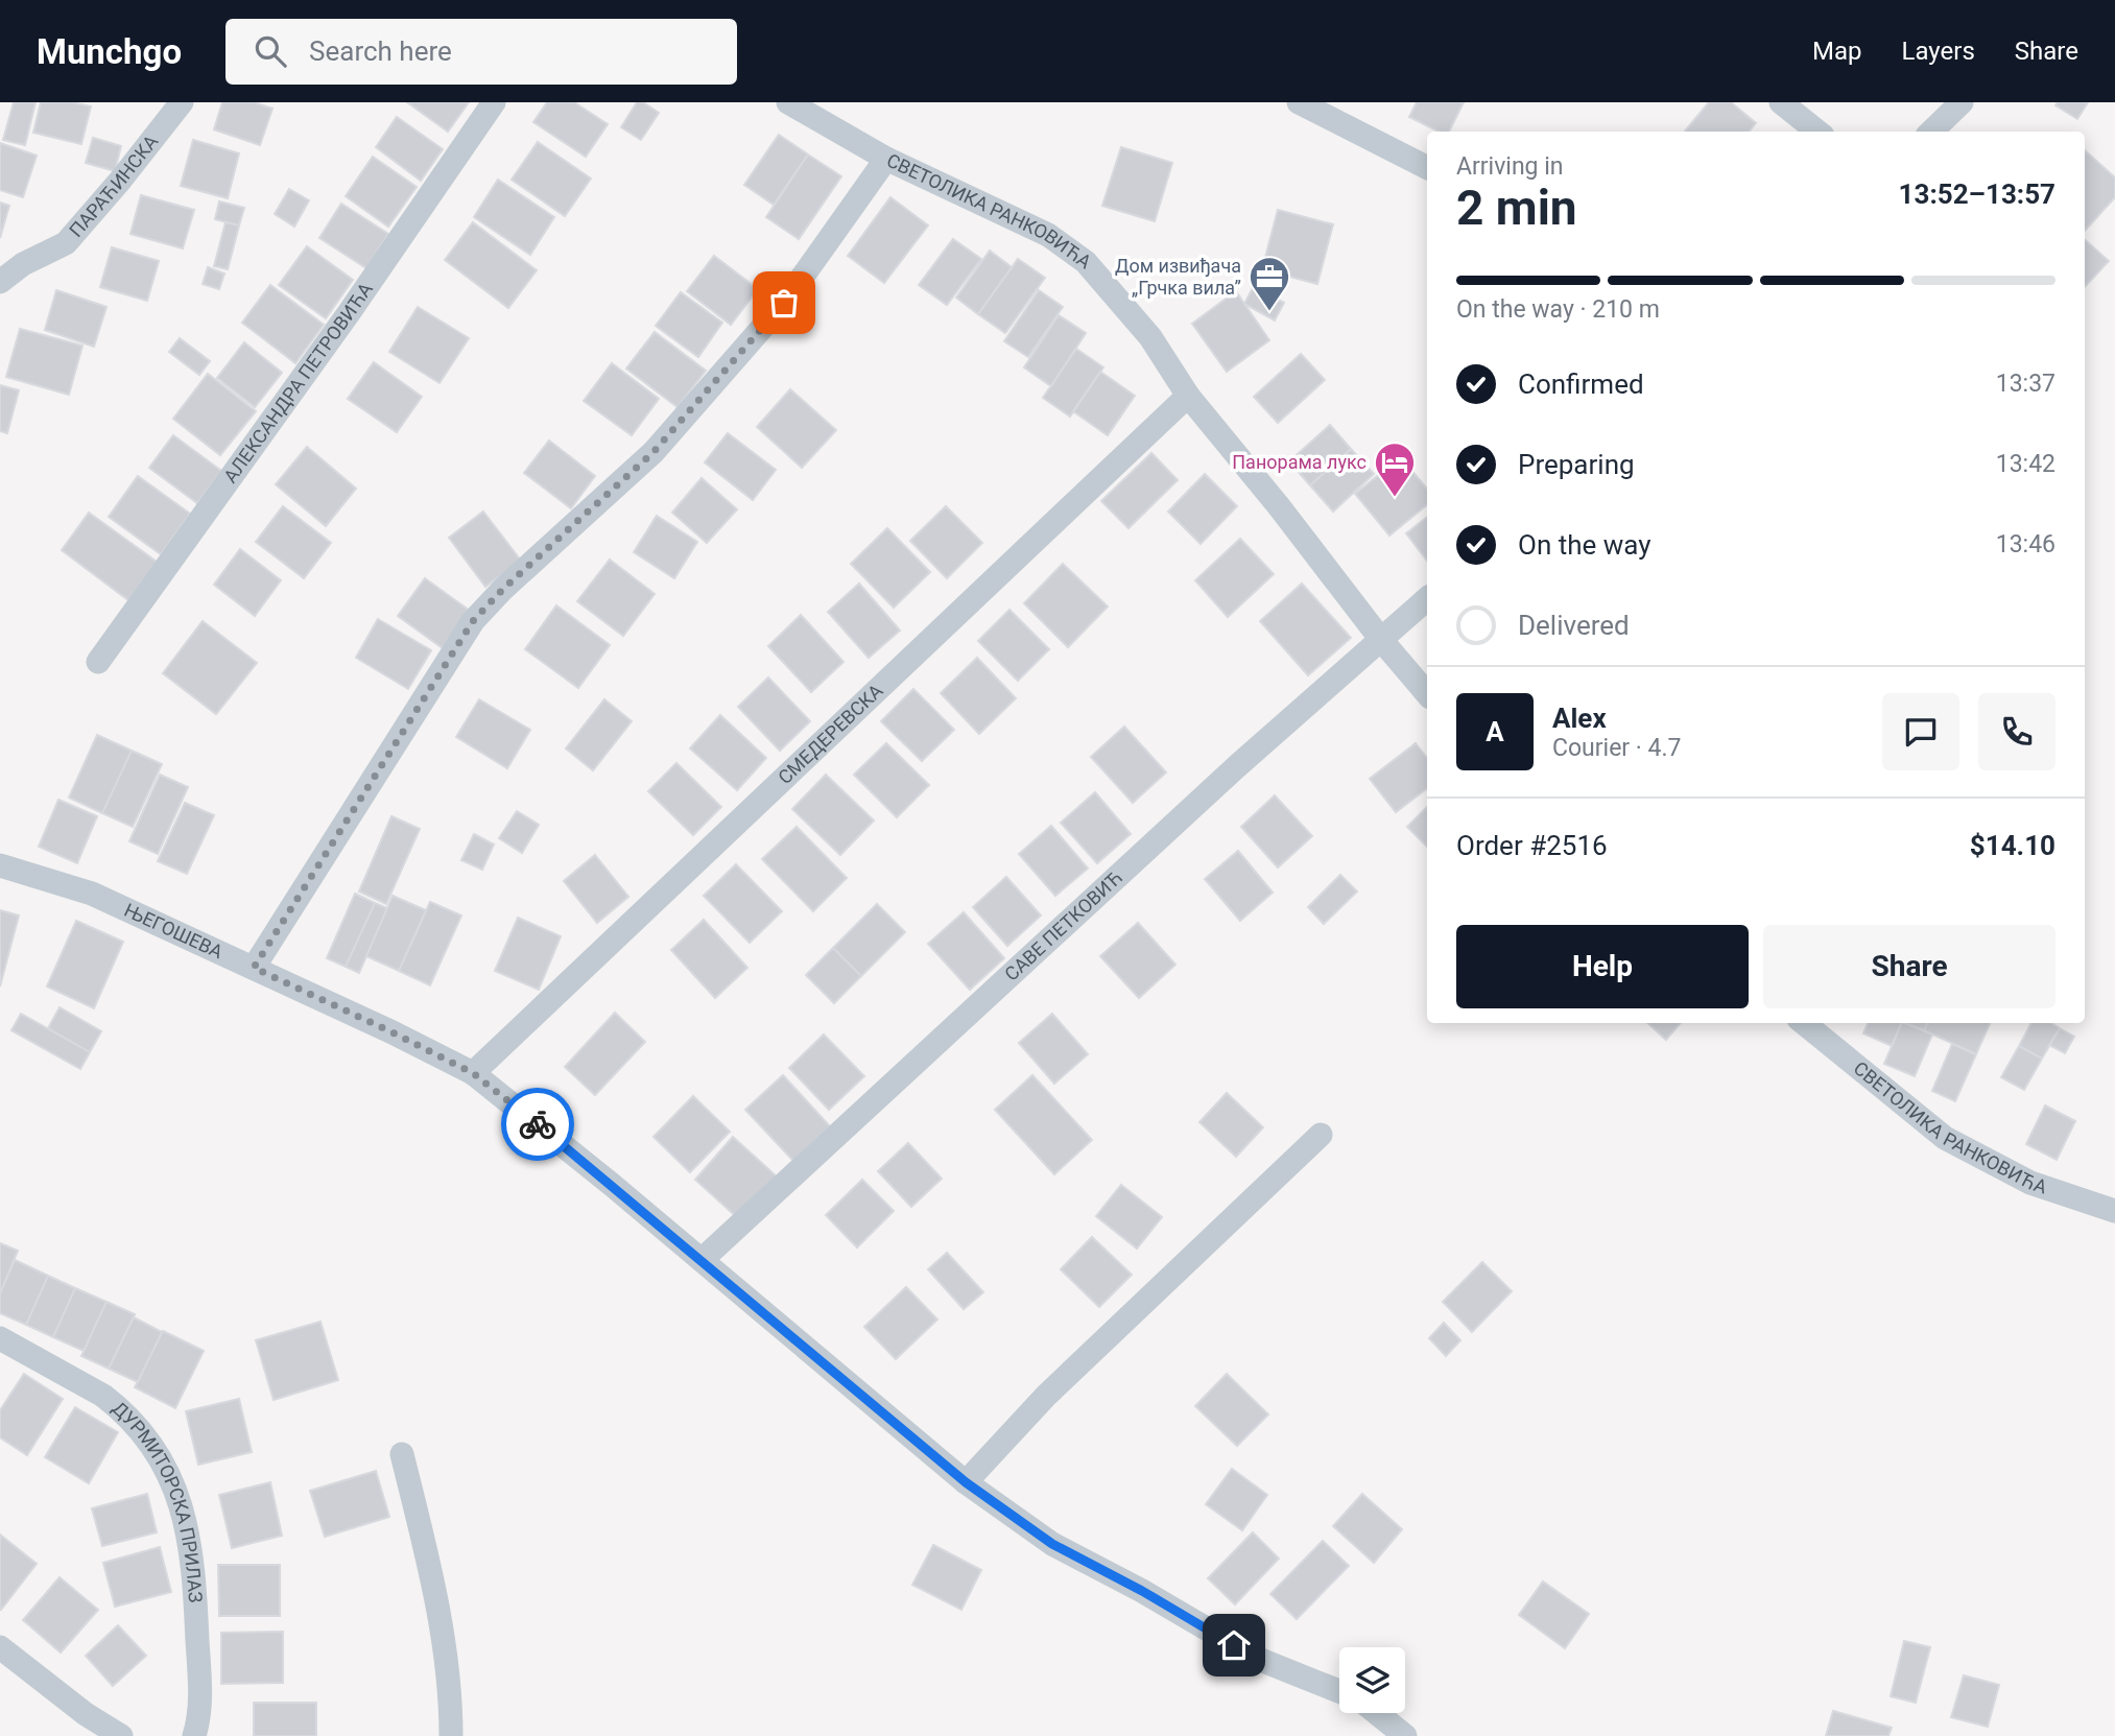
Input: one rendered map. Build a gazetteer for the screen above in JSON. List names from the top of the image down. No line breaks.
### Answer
{"streets":{"street":["ПАРАЋИНСКА","СВЕТОЛИКА РАНКОВИЋА","АЛЕКСАНДРА ПЕТРОВИЋА","СМЕДЕРЕВСКА","САВЕ ПЕТКОВИЋ","ЊЕГОШЕВА","ДУРМИТОРСКА ПРИЛАЗ"]},"crossings":[["СВЕТОЛИКА РАНКОВИЋА","СМЕДЕРЕВСКА"],["СВЕТОЛИКА РАНКОВИЋА","САВЕ ПЕТКОВИЋ"],["СМЕДЕРЕВСКА","ЊЕГОШЕВА"],["САВЕ ПЕТКОВИЋ","ЊЕГОШЕВА"]],"places":{"office":["Дом извиђача „Грчка вила”"],"hotel":["Панорама лукс"]},"page":{"header":"Munchgo","search":"Search here","nav":["Map","Layers","Share"],"heading":["2 min","Arriving in","13:52–13:57"],"panel":["Alex","Courier · 4.7","Order #2516","$14.10"],"bar":"On the way · 210 m","list":[["Confirmed","13:37"],["Preparing","13:42"],["On the way","13:46"],"Delivered"],"round":"A","buttons":["Help","Share"]}}
